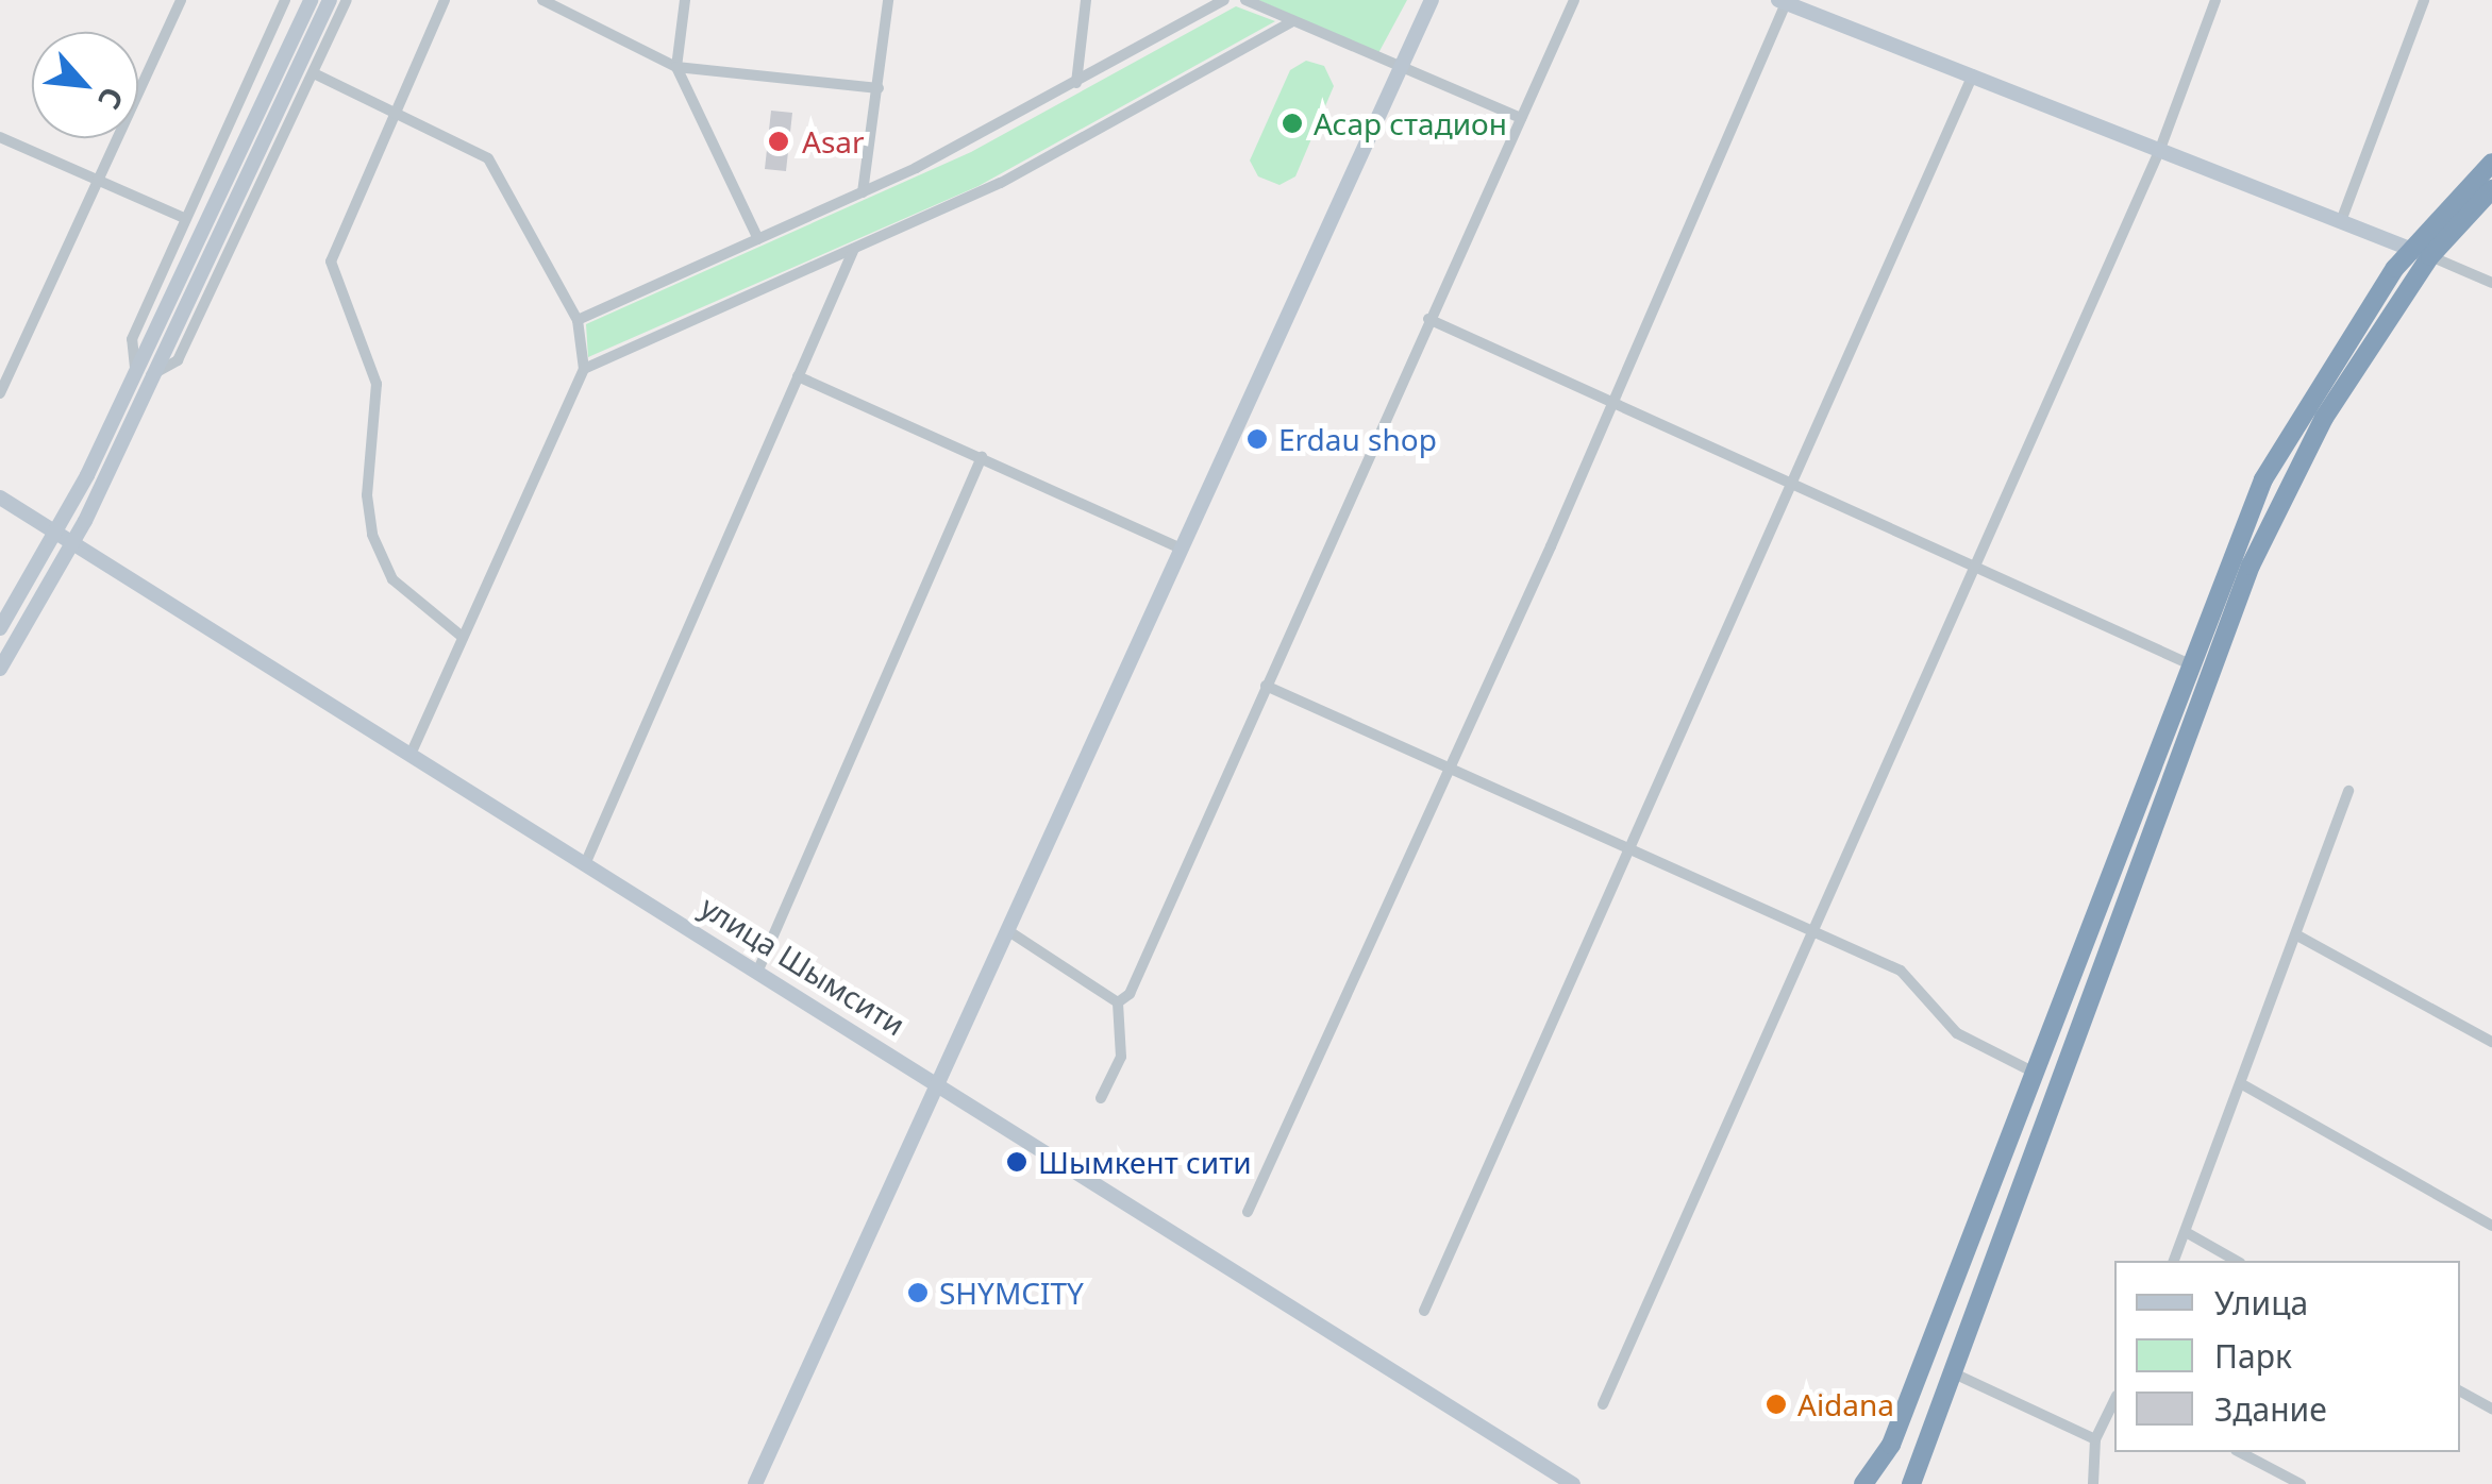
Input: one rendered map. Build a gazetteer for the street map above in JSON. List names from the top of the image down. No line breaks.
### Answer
{"streets":{"main road":["улица Шымсити"]},"places":["Асар стадион","Asar","Erdau shop","Шымкент сити","SHYMCITY","Aidana"],"legend":["Улица","Парк","Здание"],"north":"bottom right"}
